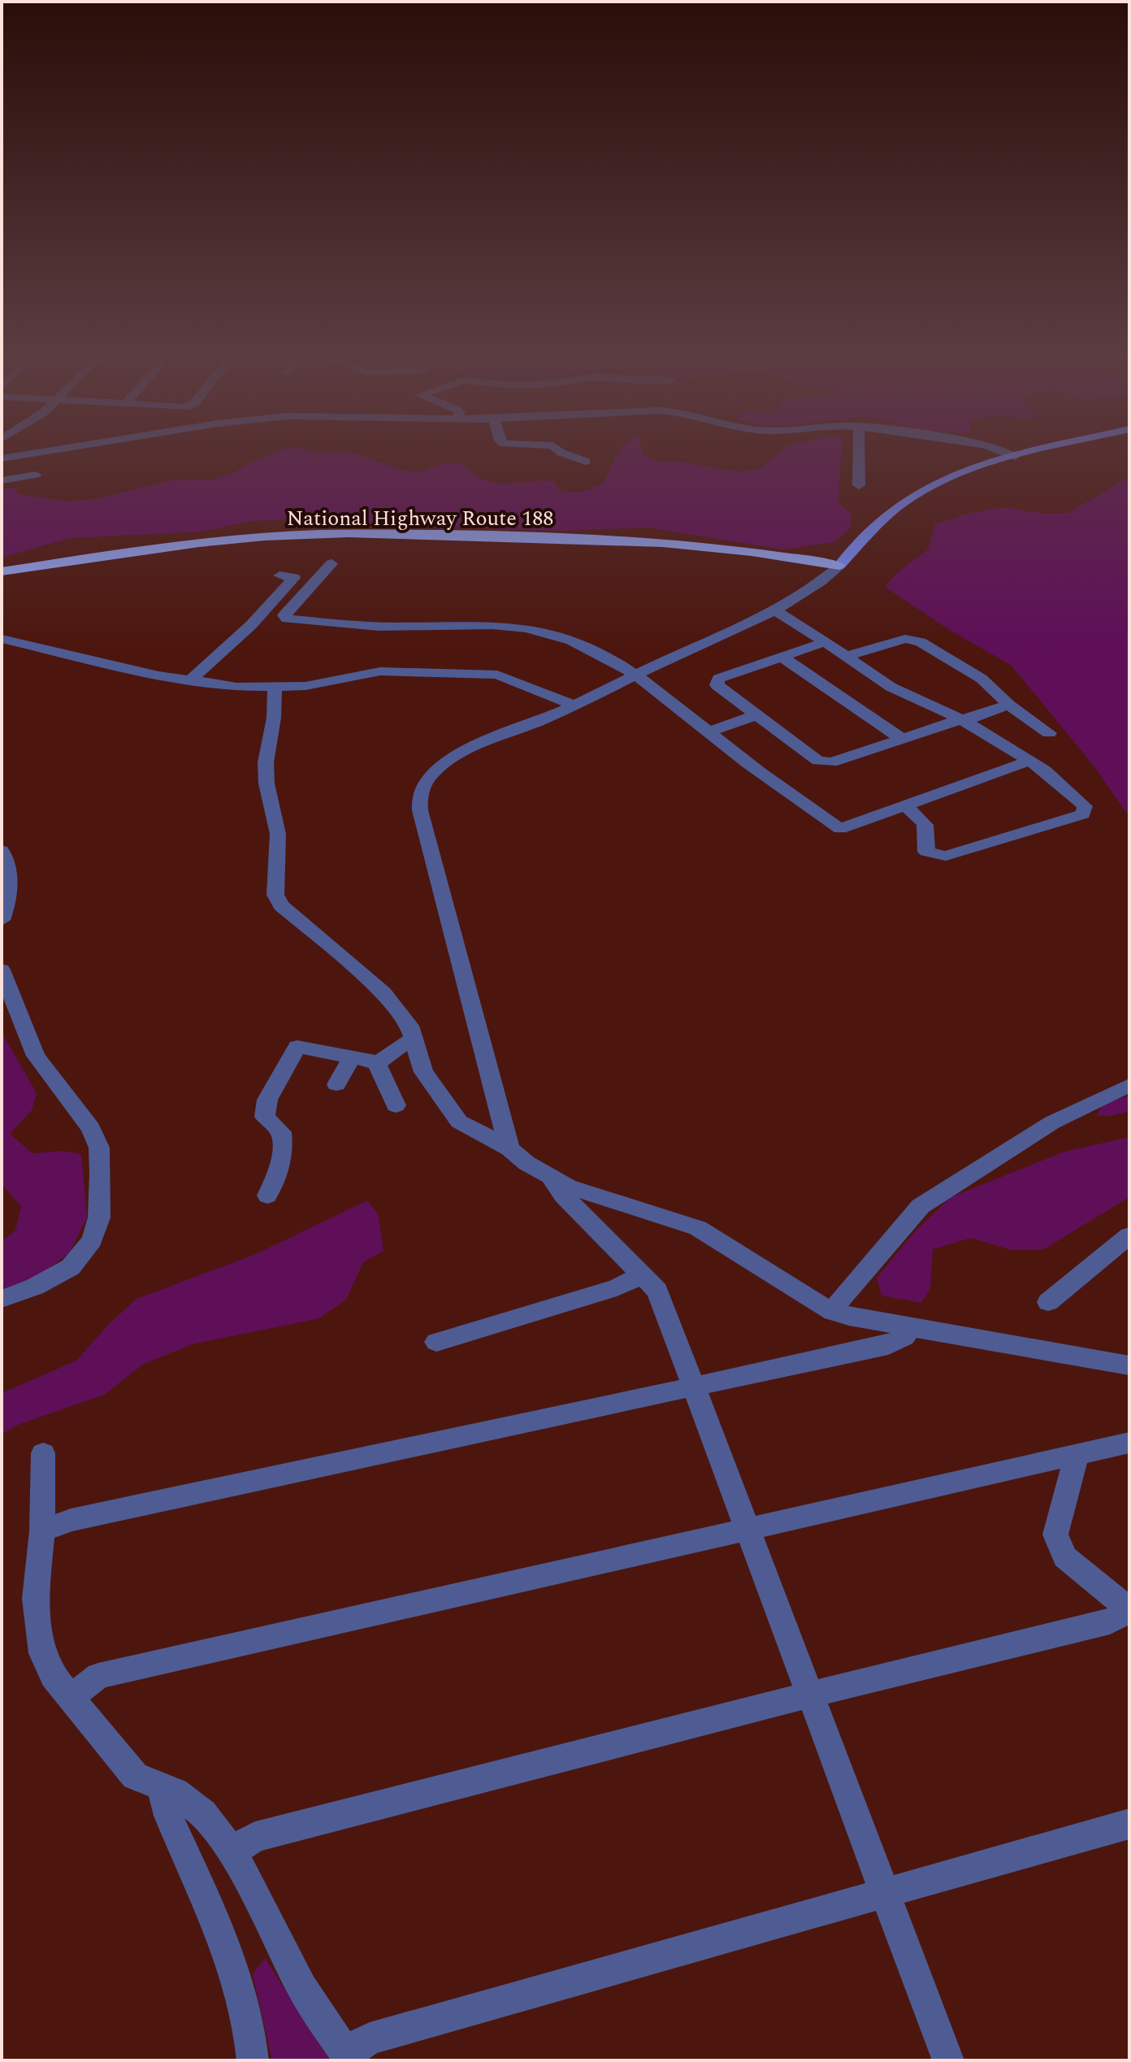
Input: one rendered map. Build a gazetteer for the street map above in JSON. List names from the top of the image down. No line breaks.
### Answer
{"streets":{"highway":["National Highway Route 188"]}}
